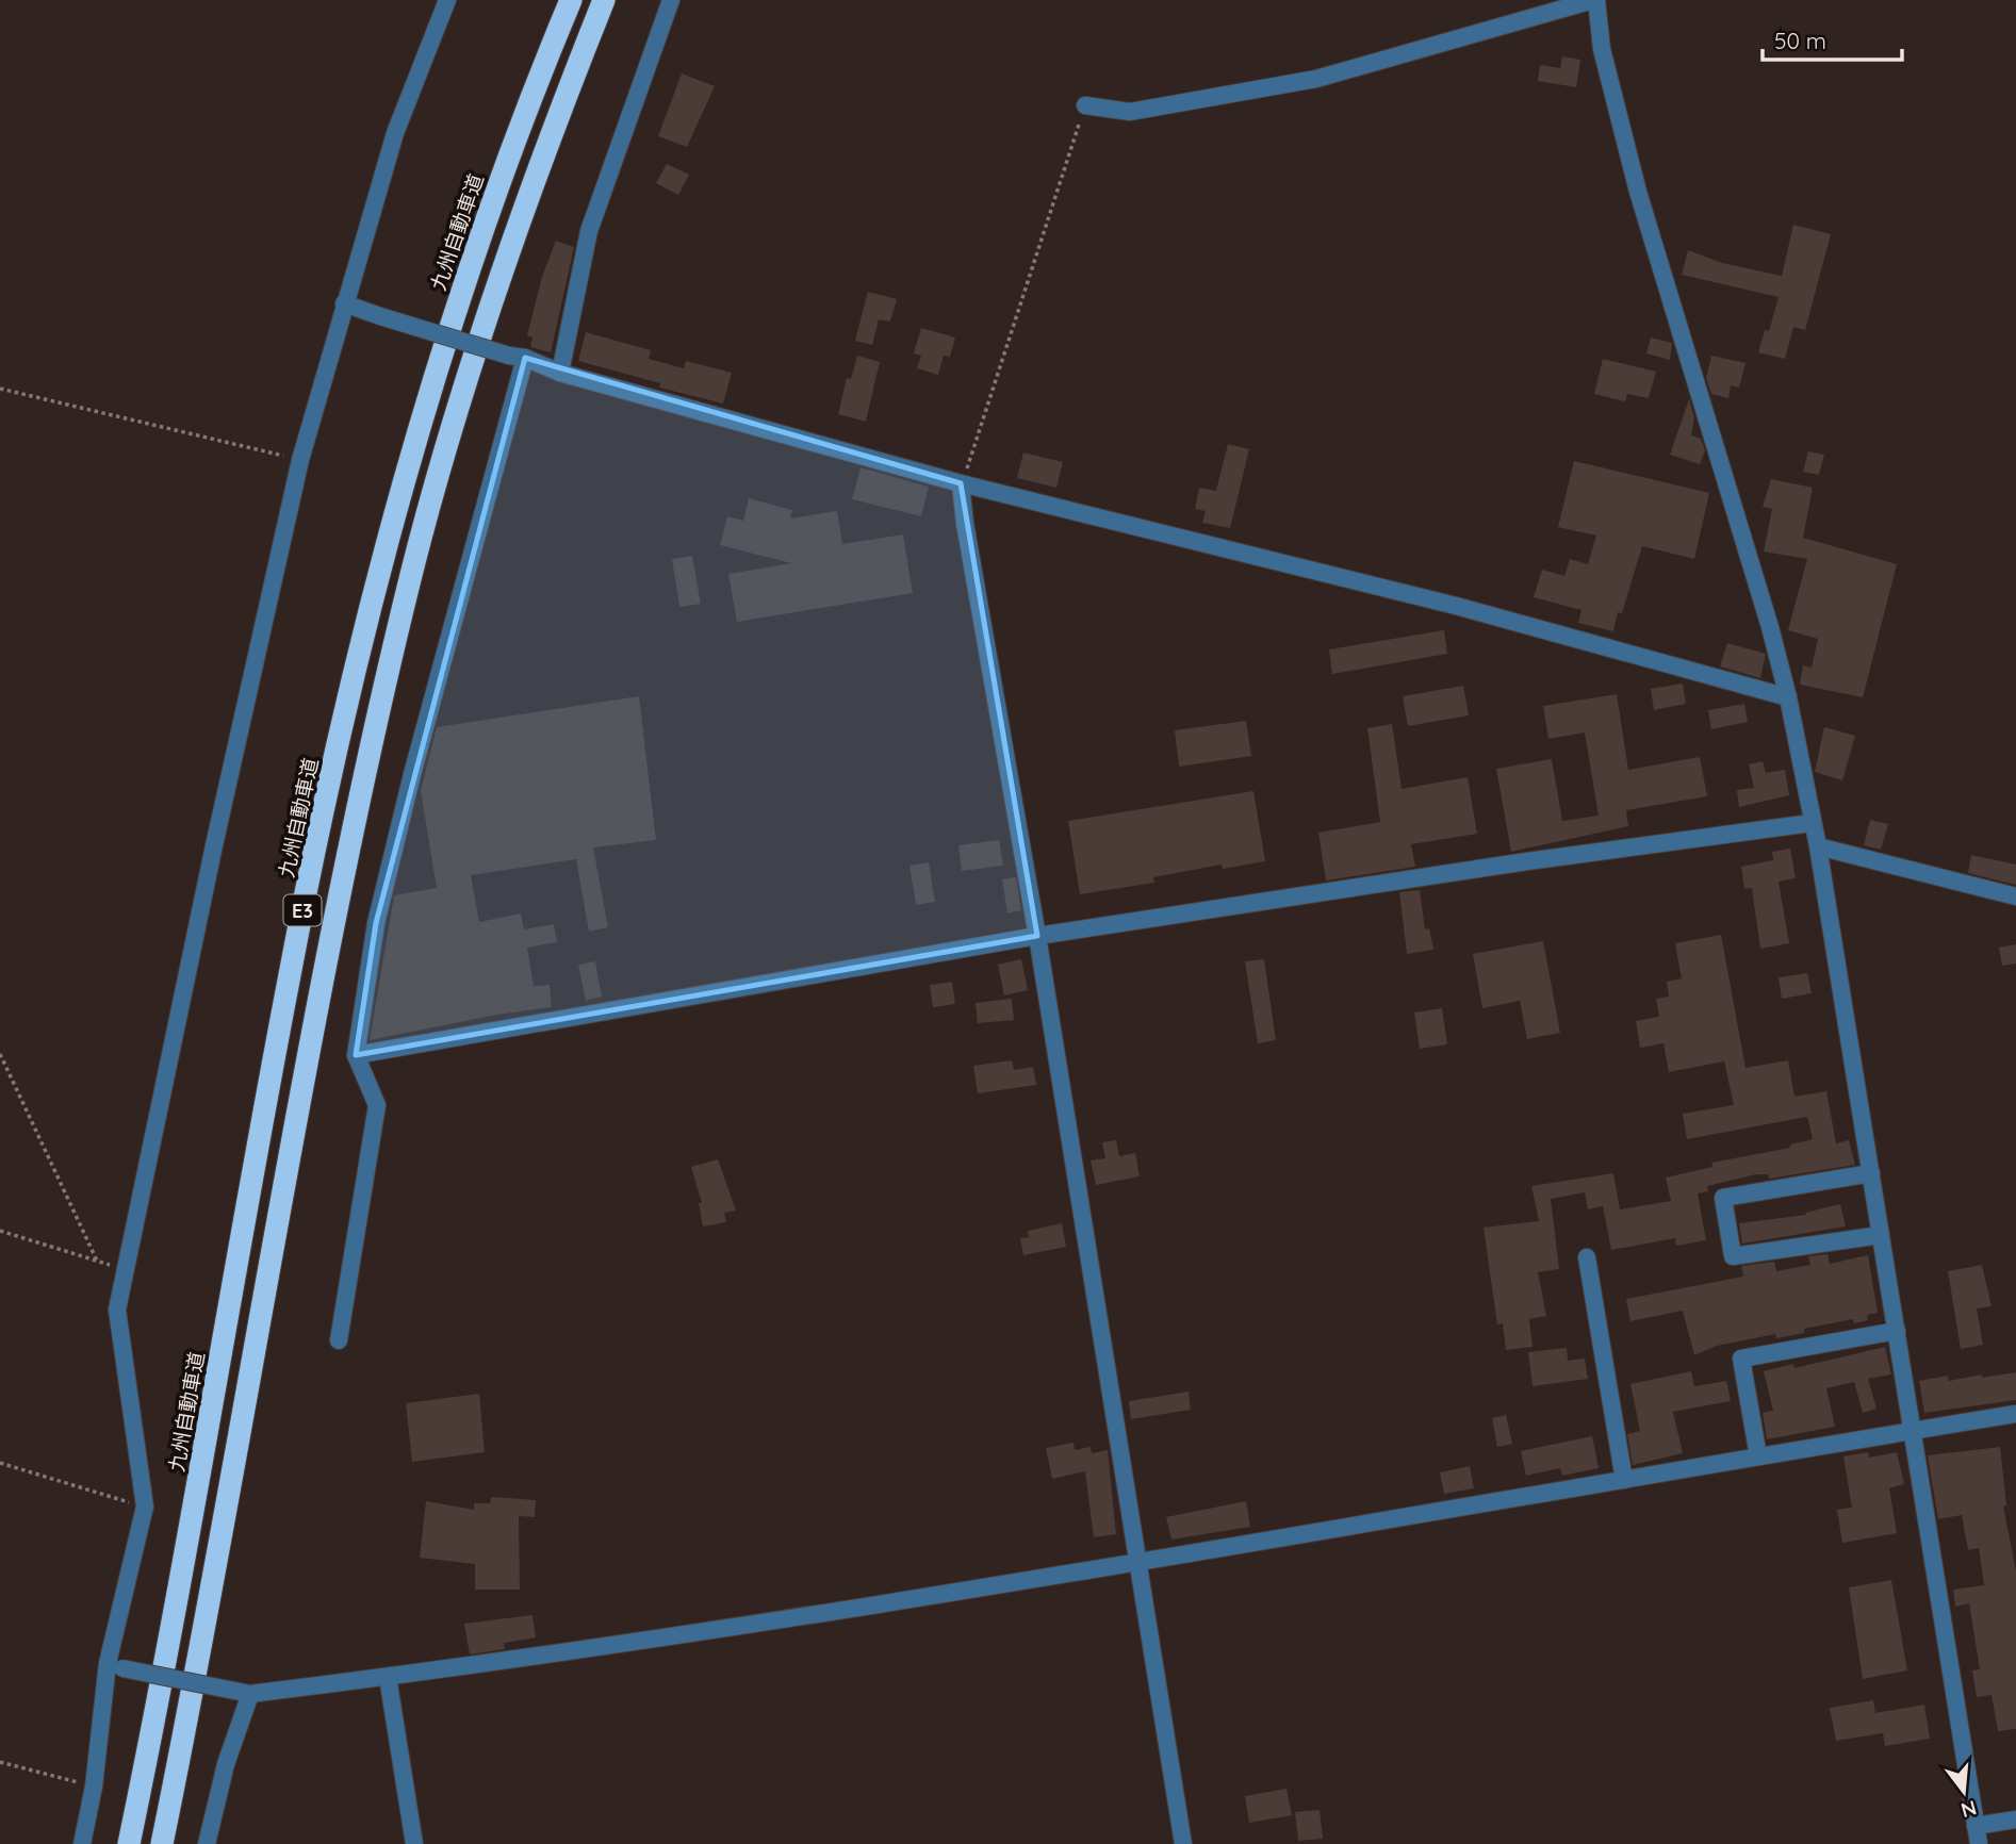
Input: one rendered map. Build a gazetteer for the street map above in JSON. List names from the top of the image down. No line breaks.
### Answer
{"streets":{"highway":["九州自動車道","E3"]},"scale_bar":"50 m","north":"bottom"}
